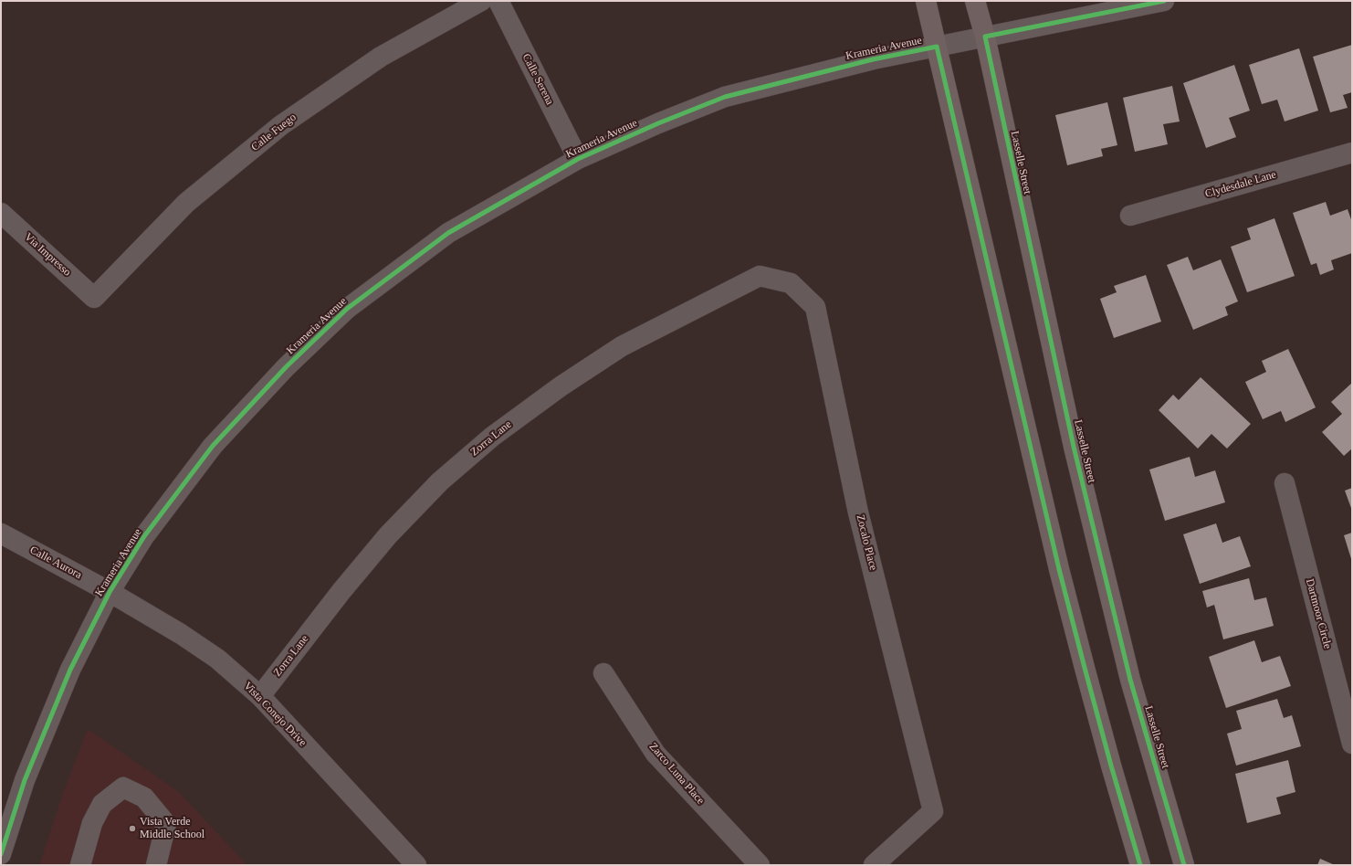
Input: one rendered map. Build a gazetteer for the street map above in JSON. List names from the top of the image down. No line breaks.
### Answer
{"streets":{"main road":["Lasselle Street"],"street":["Krameria Avenue","Calle Serena","Calle Fuego","Clydesdale Lane","Via Impresso","Zorra Lane","Zocalo Place","Calle Aurora","Dartmoor Circle","Vista Conejo Drive","Zarco Luna Place"]},"crossings":[["Krameria Avenue","Calle Serena"],["Krameria Avenue","Lasselle Street"],["Krameria Avenue","Calle Aurora"],["Krameria Avenue","Vista Conejo Drive"],["Calle Fuego","Via Impresso"],["Zorra Lane","Zocalo Place"],["Zorra Lane","Vista Conejo Drive"],["Calle Aurora","Vista Conejo Drive"]],"places":["Vista Verde Middle School"]}
